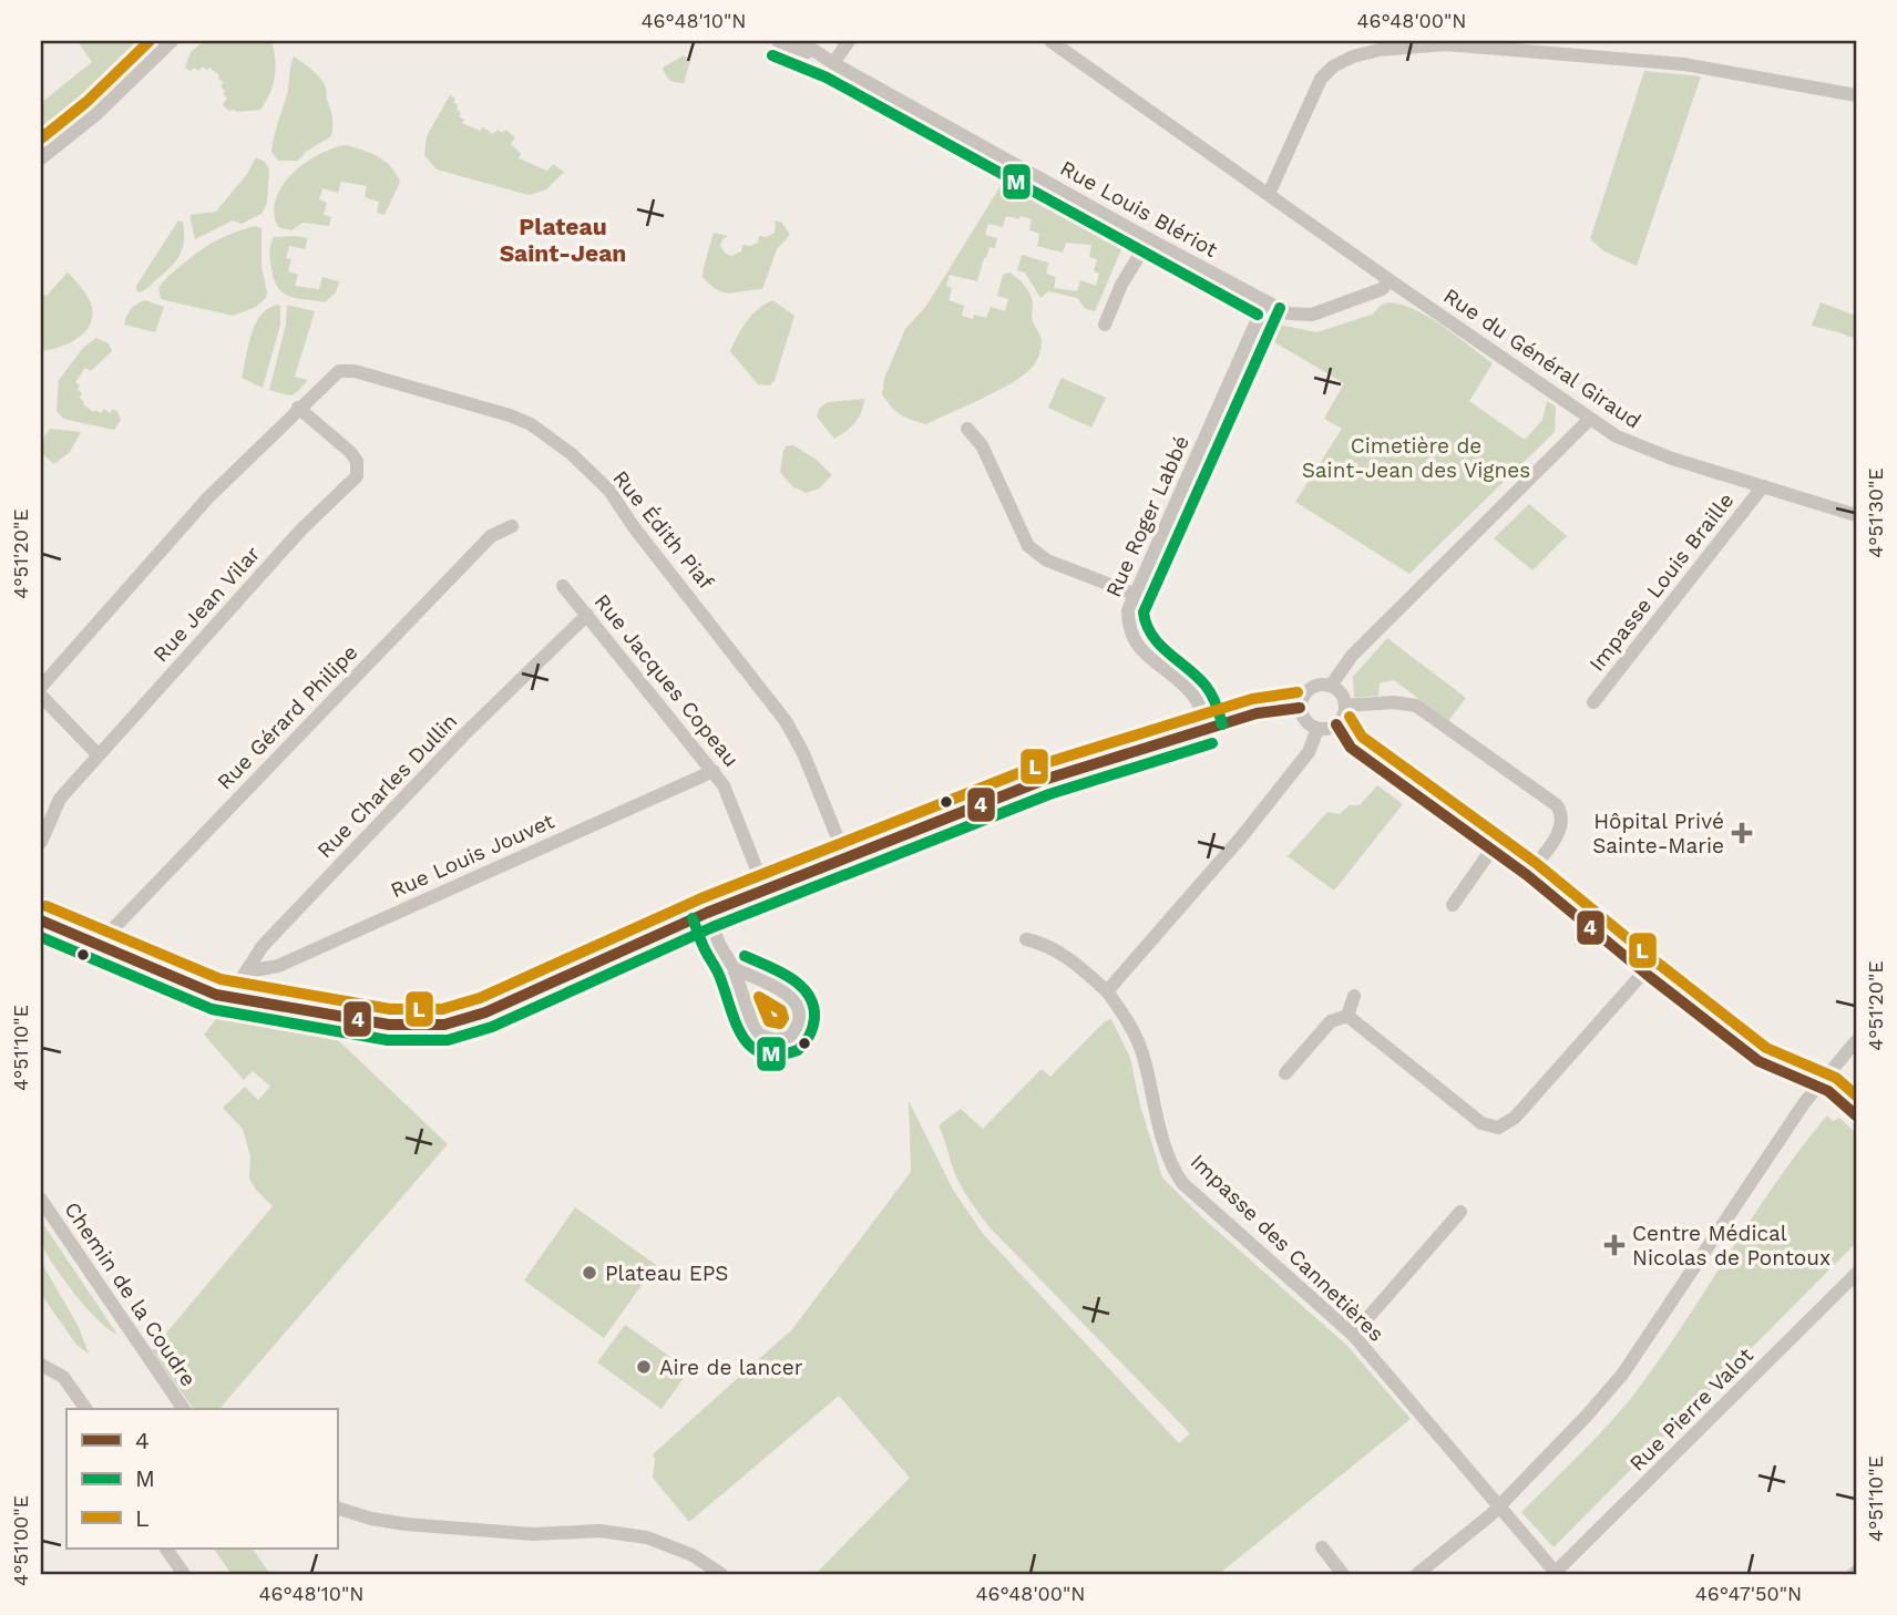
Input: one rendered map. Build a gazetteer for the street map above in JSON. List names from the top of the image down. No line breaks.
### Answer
{"streets":{"street":["Rue Louis Blériot","Rue du Général Giraud","Rue Roger Labbé","Rue Édith Piaf","Impasse Louis Braille","Rue Jean Vilar","Rue Jacques Copeau","Rue Gérard Philipe","Rue Charles Dullin","Rue Louis Jouvet","Impasse des Cannetières","Chemin de la Coudre","Rue Pierre Valot"]},"crossings":[["Rue Louis Blériot","Rue du Général Giraud"],["Rue Louis Blériot","Rue Roger Labbé"],["Rue du Général Giraud","Impasse Louis Braille"],["Rue Édith Piaf","Rue Jean Vilar"],["Rue Jacques Copeau","Rue Charles Dullin"],["Rue Jacques Copeau","Rue Louis Jouvet"],["Rue Charles Dullin","Rue Louis Jouvet"],["Impasse des Cannetières","Rue Pierre Valot"]],"districts":["Plateau Saint-Jean"],"parks":["Cimetière de Saint-Jean des Vignes"],"places":{"health":["Hôpital Privé Sainte-Marie","Centre Médical Nicolas de Pontoux"],"other":["Plateau EPS","Aire de lancer"]},"lines":["transit line L","transit line M","transit line 4"],"legend":["4","M","L"],"coordinates":["46°48'10\"N","46°48'00\"N","4°51'30\"E","4°51'20\"E","4°51'10\"E","4°51'00\"E","46°47'50\"N"]}
